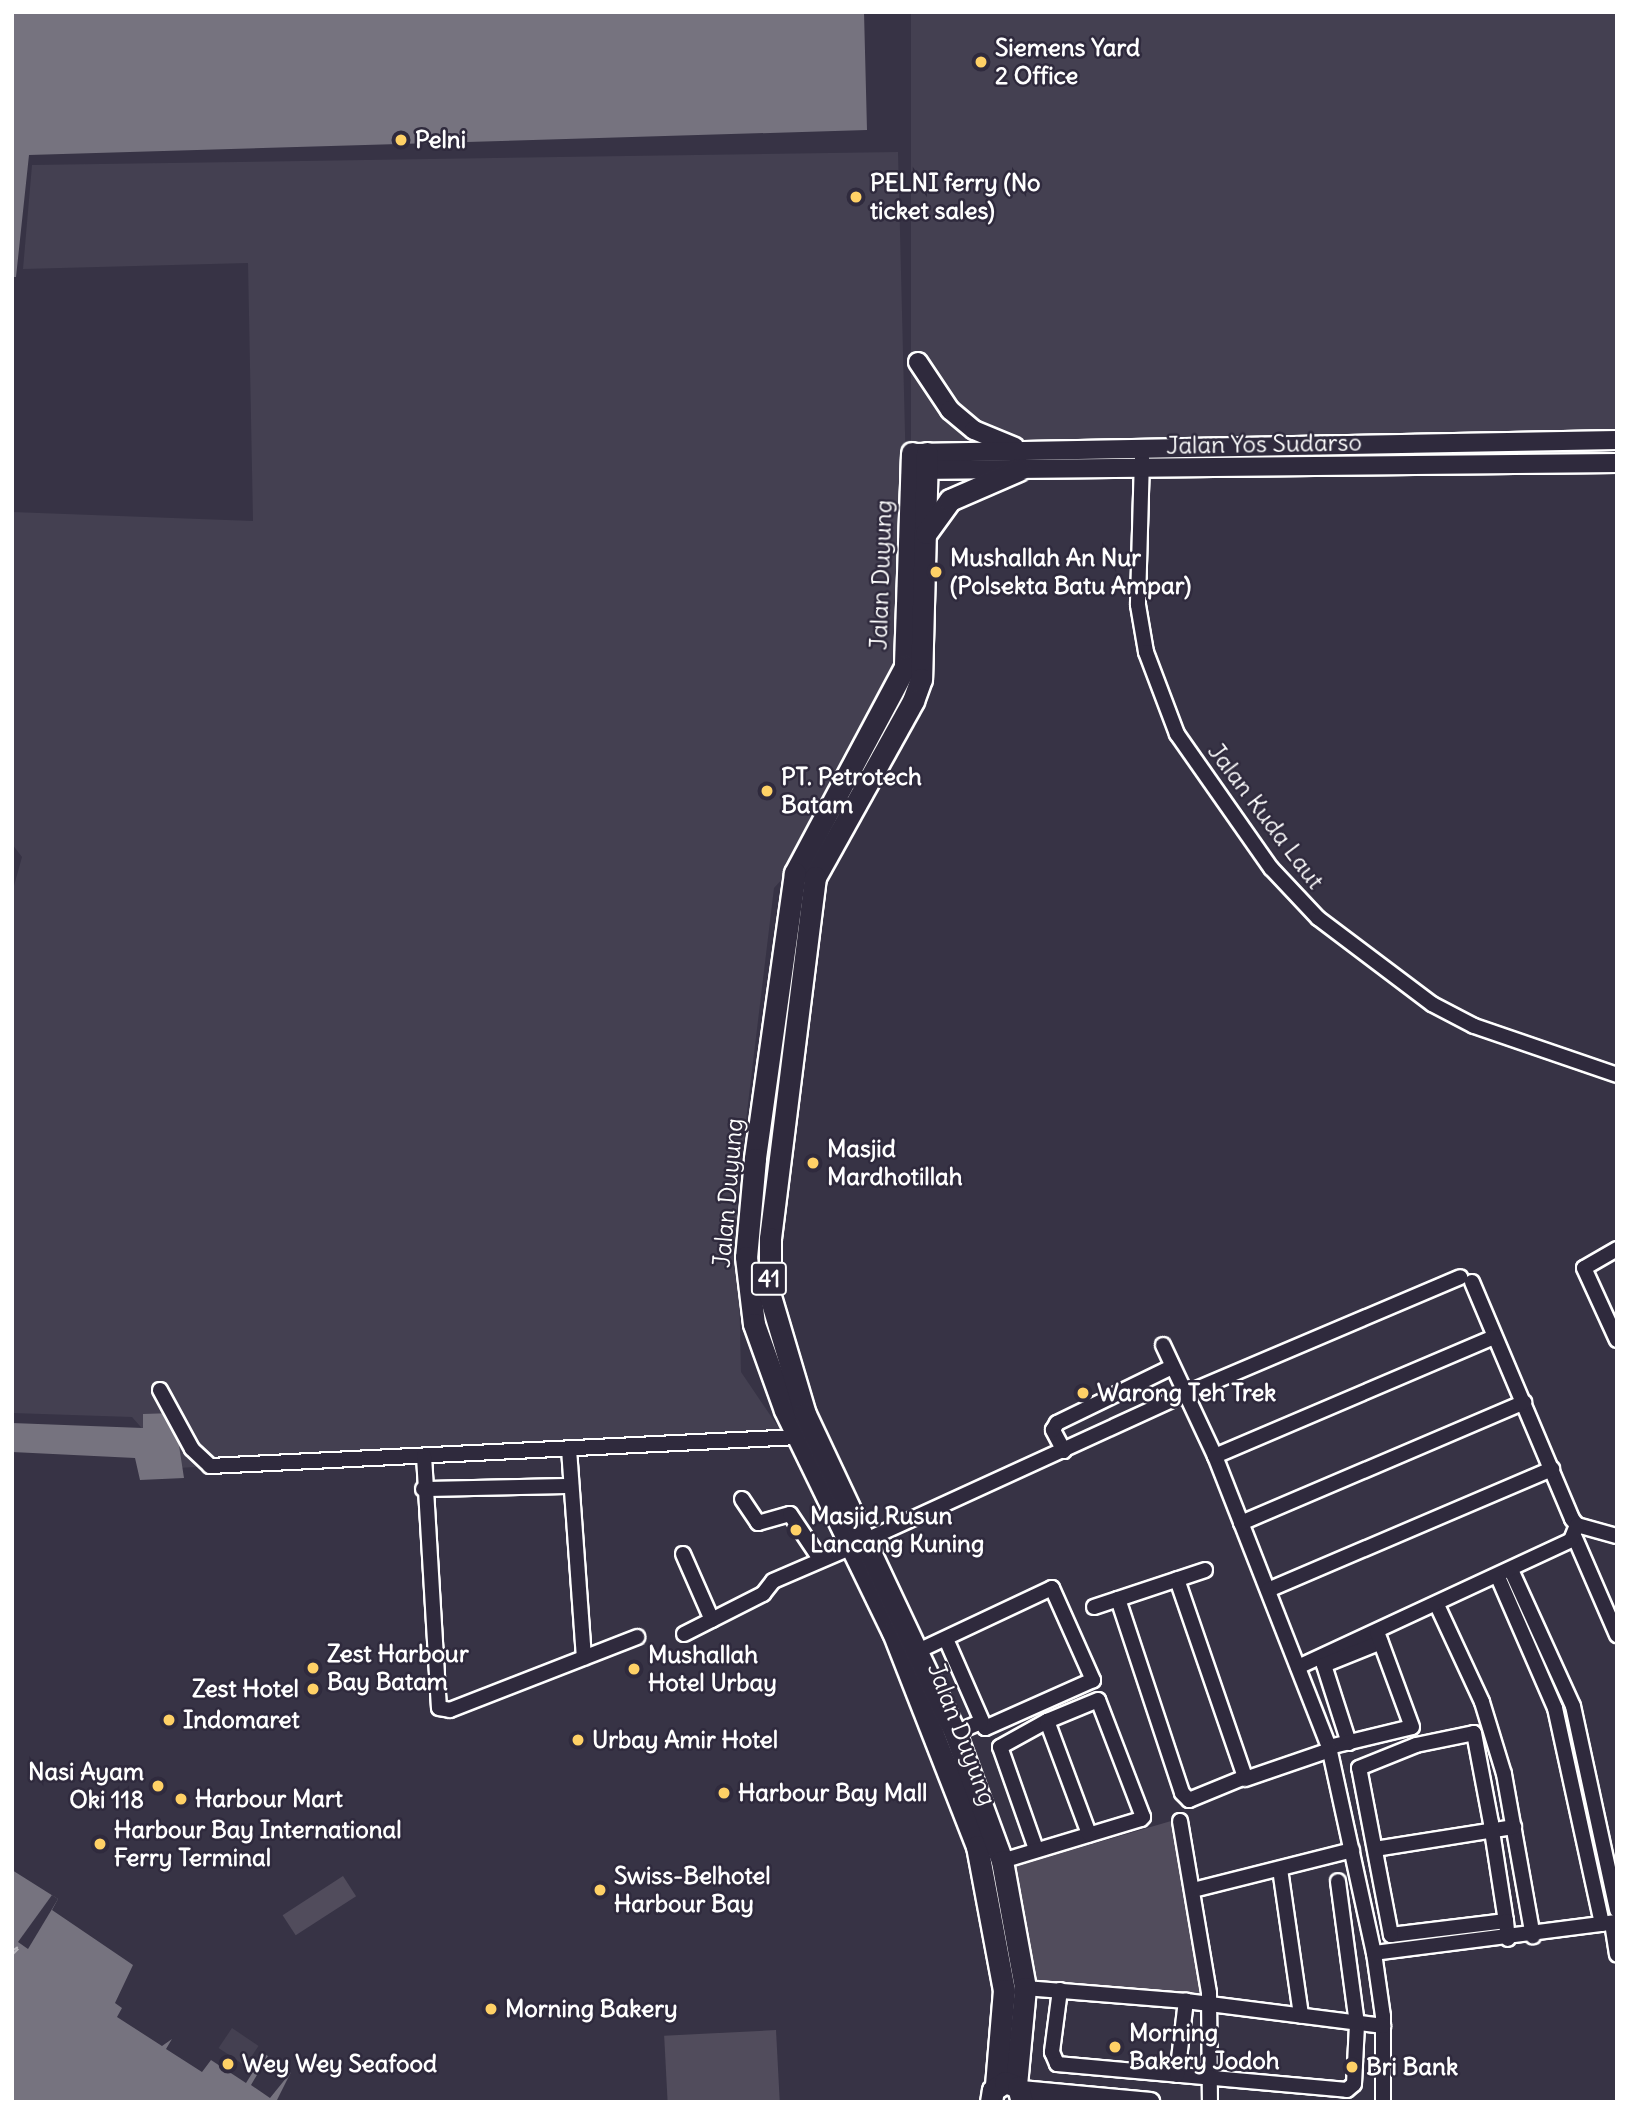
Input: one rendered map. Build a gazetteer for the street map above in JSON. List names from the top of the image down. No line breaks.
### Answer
{"streets":{"highway":["Jalan Duyung","41"],"main road":["Jalan Yos Sudarso"],"street":["Jalan Kuda Laut"]},"crossings":[["Jalan Yos Sudarso","Jalan Duyung"],["Jalan Yos Sudarso","Jalan Kuda Laut"]],"places":["Siemens Yard 2 Office","Pelni","PELNI ferry (No ticket sales)","Mushallah An Nur (Polsekta Batu Ampar)","PT. Petrotech Batam","Masjid Mardhotillah","Warong Teh Trek","Masjid Rusun Lancang Kuning","Zest Harbour Bay Batam","Mushallah Hotel Urbay","Zest Hotel","Indomaret","Urbay Amir Hotel","Nasi Ayam Oki 118","Harbour Bay Mall","Harbour Mart","Harbour Bay International Ferry Terminal","Swiss-Belhotel Harbour Bay","Morning Bakery","Morning Bakery Jodoh","Wey Wey Seafood","Bri Bank"]}
